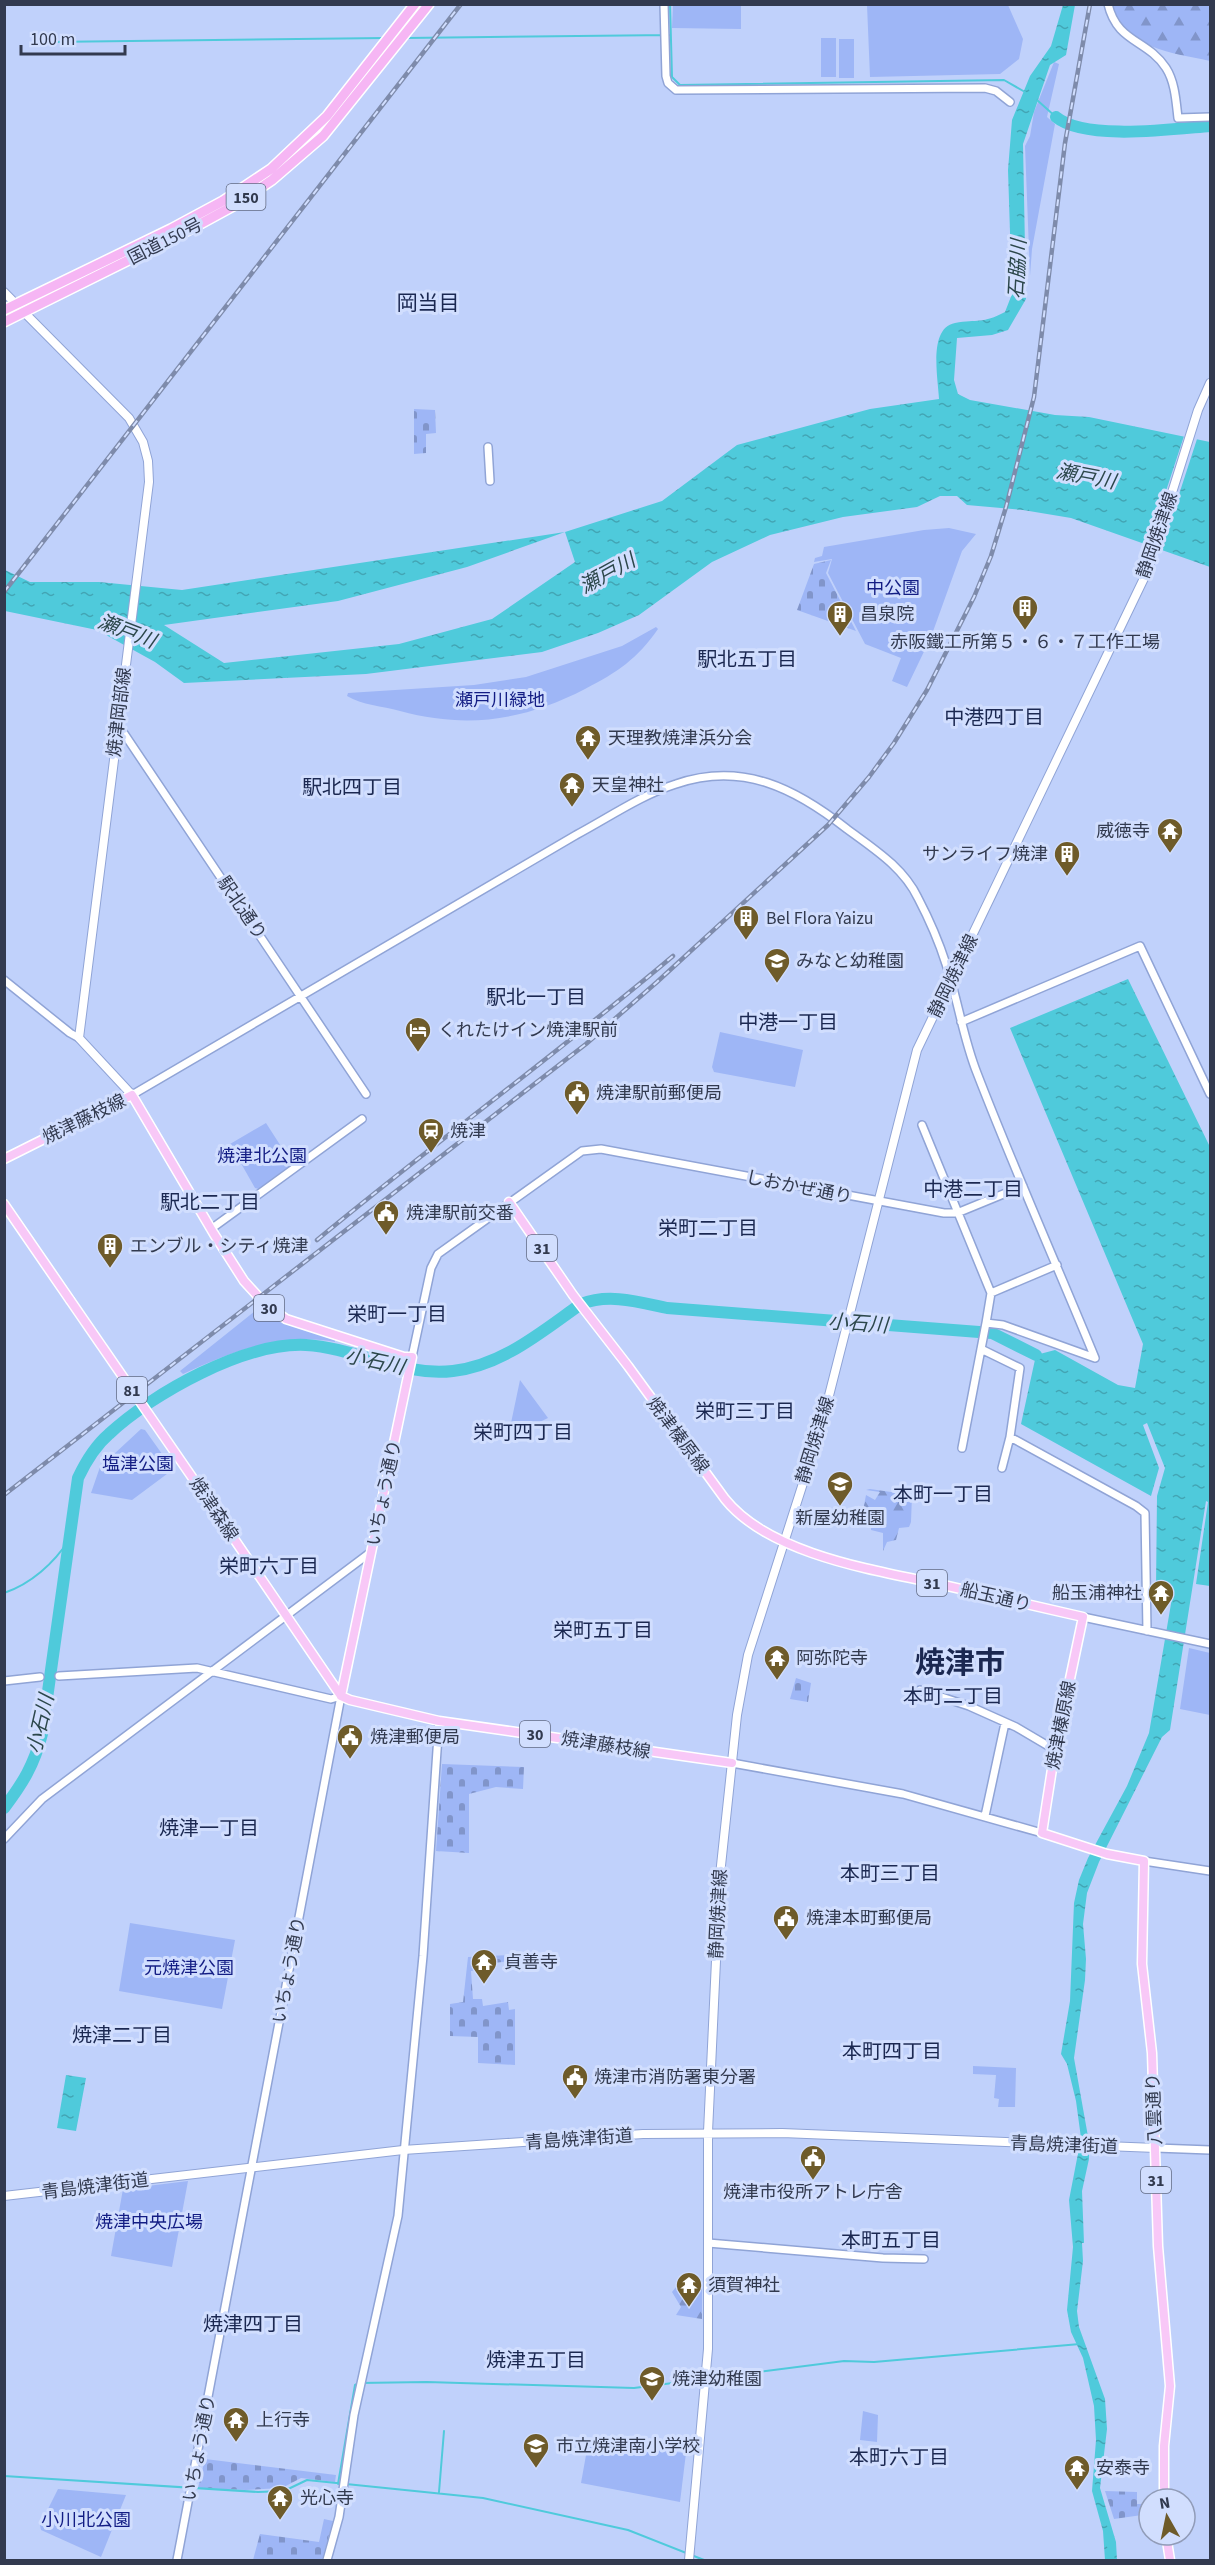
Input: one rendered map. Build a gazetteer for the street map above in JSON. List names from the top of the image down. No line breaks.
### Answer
{"streets":{"highway":["150","国道150号"],"main road":["静岡焼津線","焼津岡部線","焼津藤枝線","31","30","81","焼津榛原線","いちょう通り","焼津森線","船玉通り","八雲通り","青島焼津街道"],"street":["駅北通り","しおかぜ通り"]},"crossings":[["国道150号","焼津岡部線"],["静岡焼津線","焼津藤枝線"],["静岡焼津線","しおかぜ通り"],["静岡焼津線","焼津榛原線"],["静岡焼津線","船玉通り"],["静岡焼津線","青島焼津街道"],["焼津岡部線","駅北通り"],["焼津藤枝線","いちょう通り"],["焼津藤枝線","焼津森線"],["しおかぜ通り","焼津榛原線"],["焼津榛原線","船玉通り"],["いちょう通り","焼津森線"],["いちょう通り","青島焼津街道"],["八雲通り","青島焼津街道"]],"districts":["岡当目","駅北五丁目","中港四丁目","駅北四丁目","駅北一丁目","中港一丁目","中港二丁目","駅北二丁目","栄町二丁目","栄町一丁目","栄町三丁目","栄町四丁目","本町一丁目","栄町六丁目","栄町五丁目","焼津市","本町二丁目","焼津一丁目","本町三丁目","焼津二丁目","本町四丁目","本町五丁目","焼津四丁目","焼津五丁目","本町六丁目"],"water":["石脇川","瀬戸川","小石川"],"parks":["中公園","瀬戸川緑地","焼津北公園","塩津公園","元焼津公園","焼津中央広場","小川北公園"],"places":{"building":["赤阪鐵工所第５・６・７工作工場","昌泉院","サンライフ焼津","Bel Flora Yaizu","エンブル・シティ焼津"],"temple":["天理教焼津浜分会","天皇神社","威徳寺","船玉浦神社","阿弥陀寺","貞善寺","須賀神社","上行寺","安泰寺","光心寺"],"school or university":["みなと幼稚園","新屋幼稚園","焼津幼稚園","市立焼津南小学校"],"hotel":["くれたけイン焼津駅前"],"public building":["焼津駅前郵便局","焼津駅前交番","焼津郵便局","焼津本町郵便局","焼津市消防署東分署","焼津市役所アトレ庁舎"],"station":["焼津"]},"scale_bar":"100 m","north":"top"}
